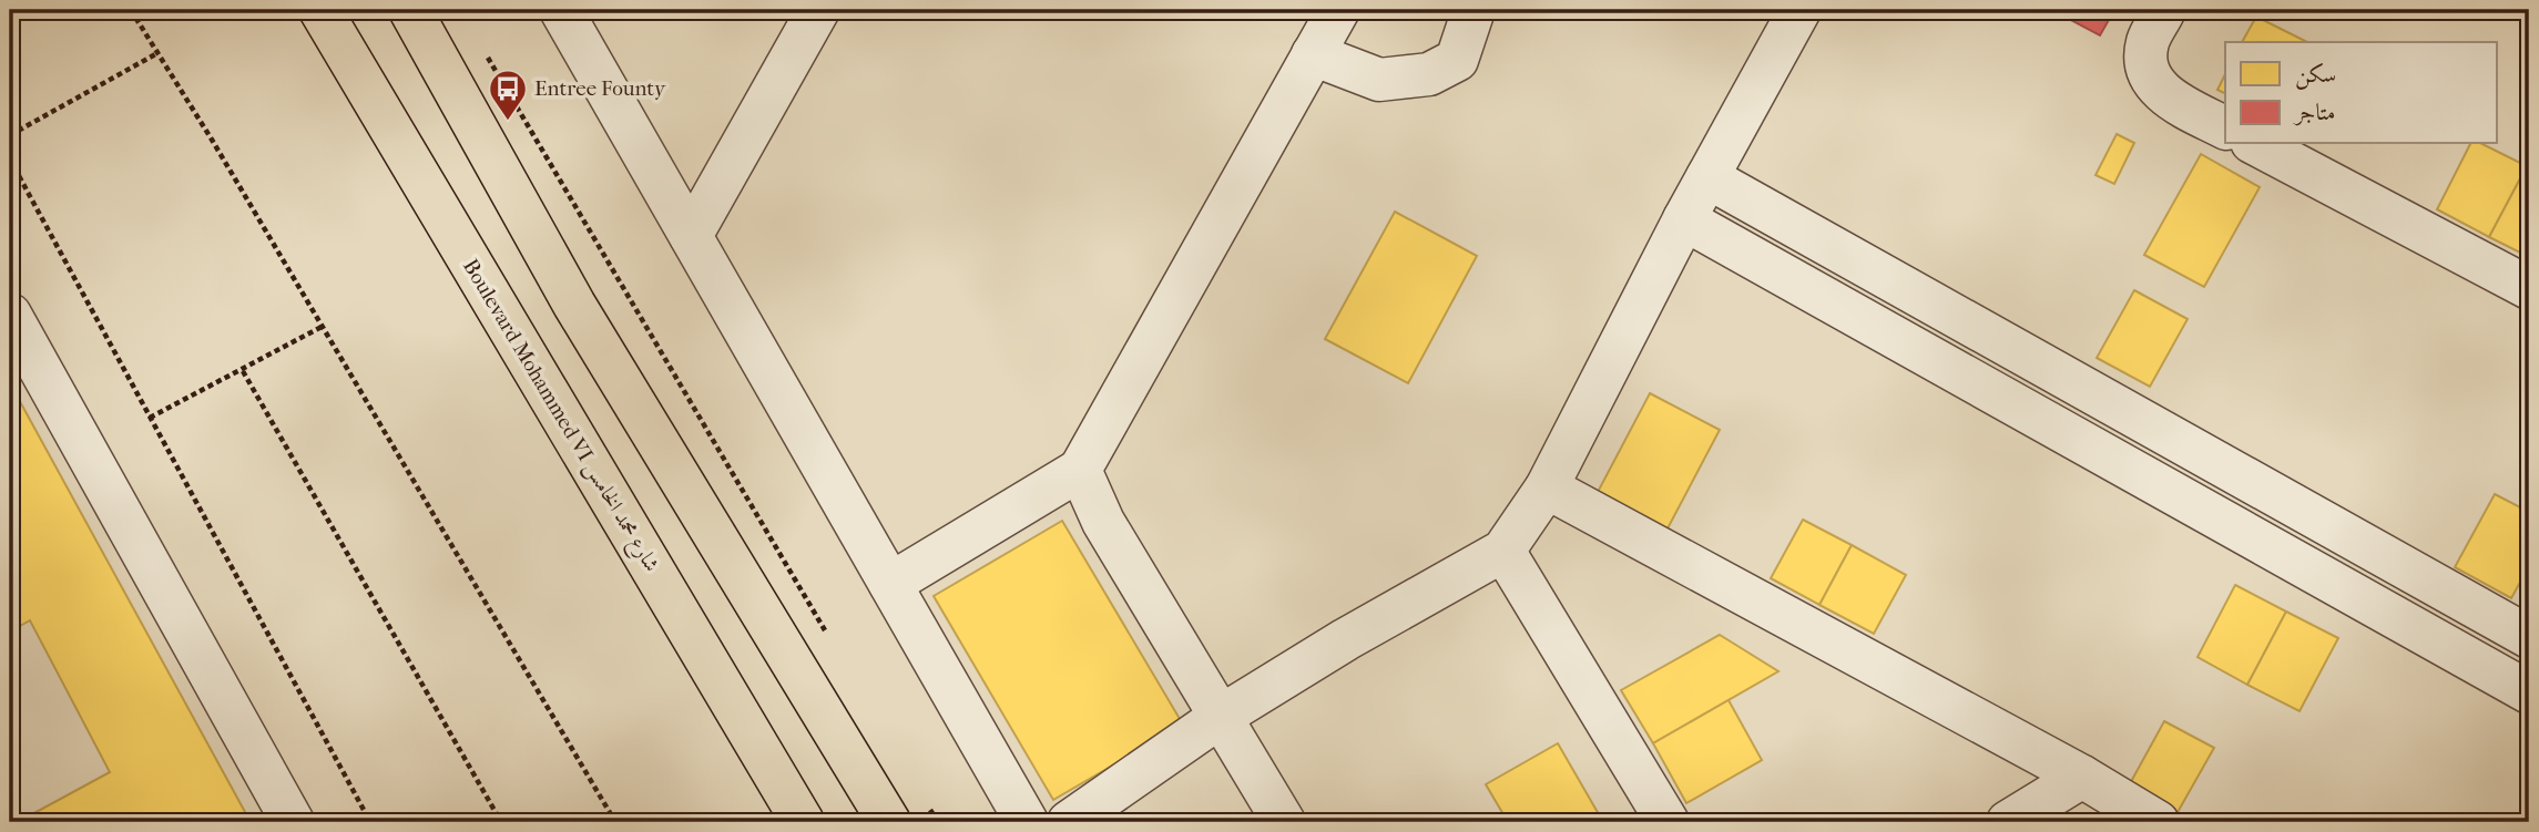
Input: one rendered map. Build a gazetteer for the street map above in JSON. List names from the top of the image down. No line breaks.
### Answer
{"streets":{"main road":["Boulevard Mohammed VI شارع محمد الخامس"]},"places":{"bus stop":["Entree Founty"]},"legend":["سكن","متاجر"]}
